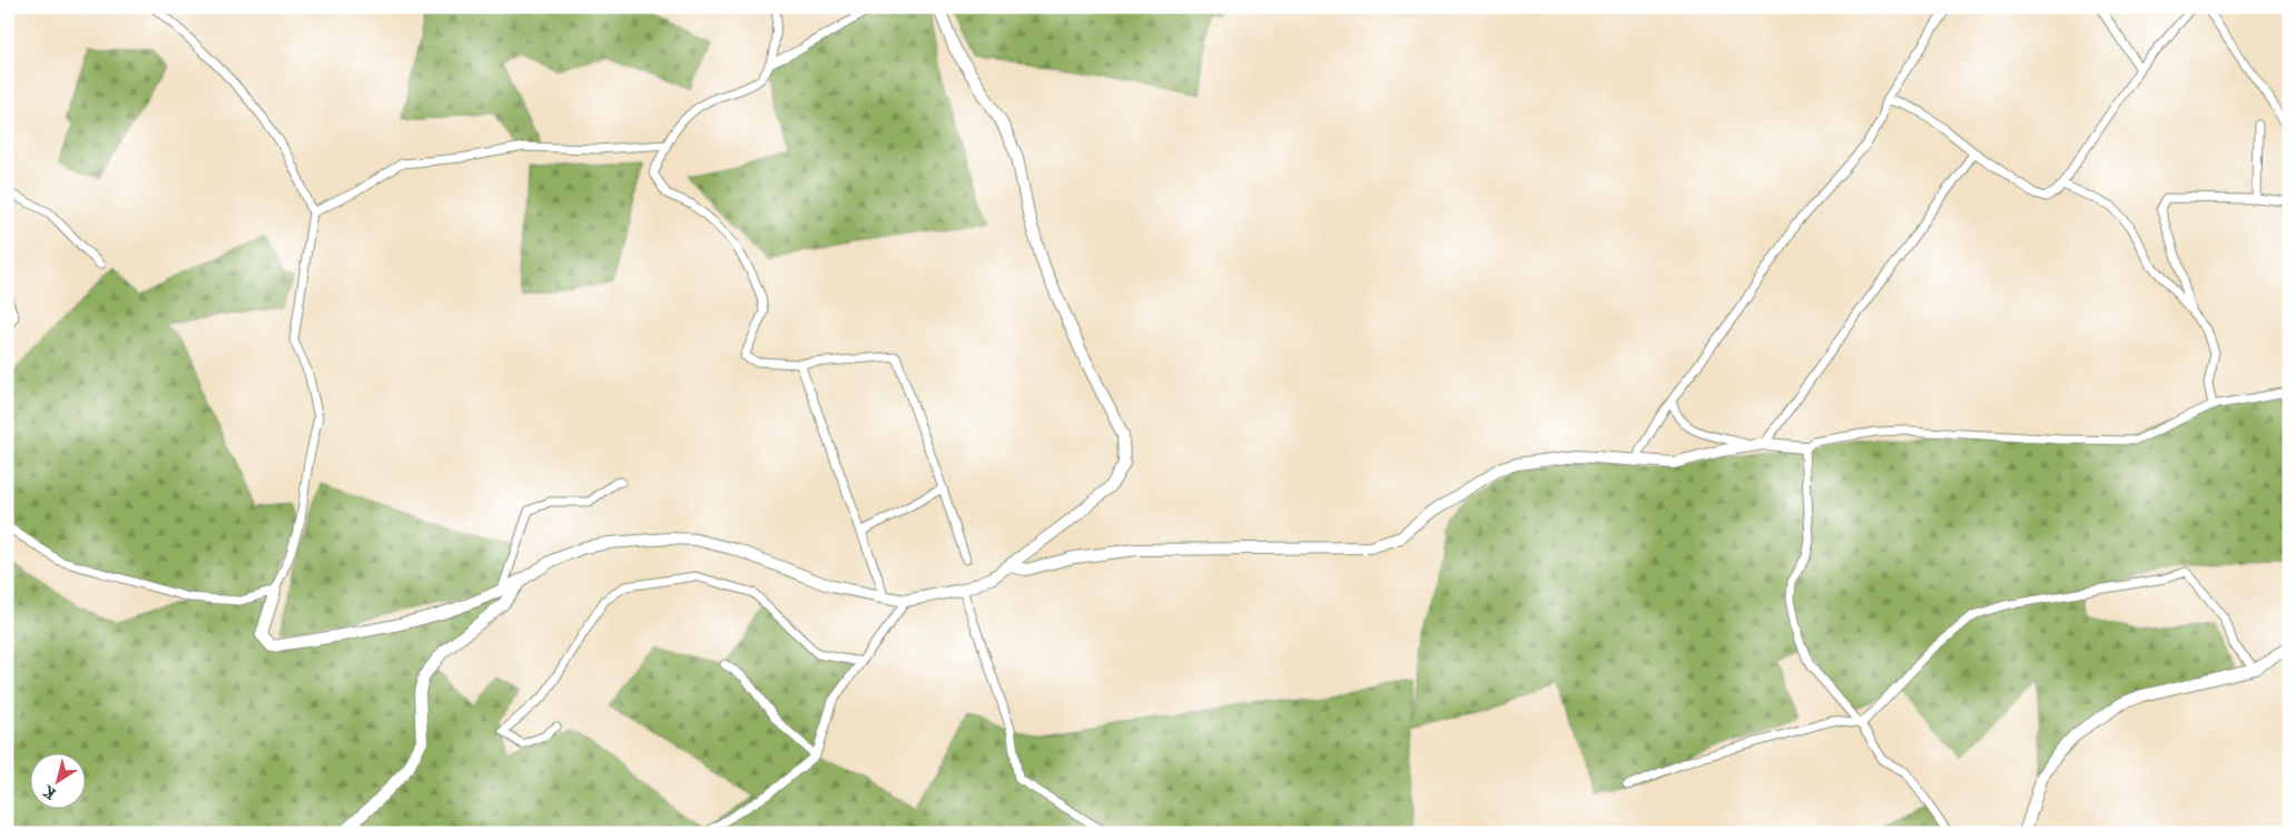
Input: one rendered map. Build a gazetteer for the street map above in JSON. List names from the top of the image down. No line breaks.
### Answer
{"north":"bottom left"}
